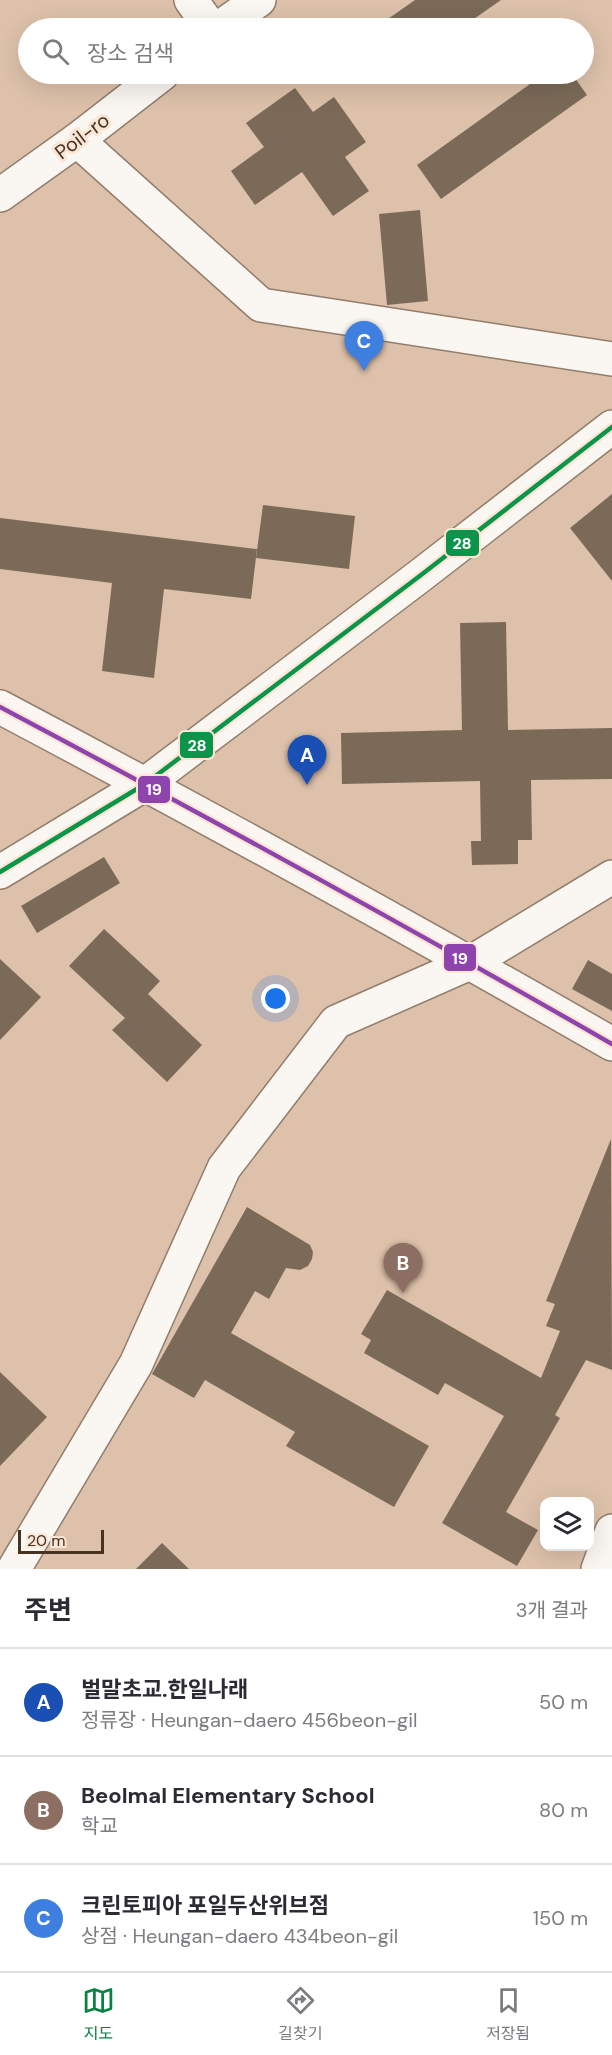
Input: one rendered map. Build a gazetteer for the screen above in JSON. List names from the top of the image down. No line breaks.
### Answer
{"streets":{"street":["Poil-ro"]},"lines":["transit line 28","transit line 19"],"scale_bar":"20 m","page":{"search":"장소 검색","pins":["C","A","B"],"scale":"20 m","heading":["주변","3개 결과"],"list":[{"mark":"A","name":"벌말초교.한일나래","note":"정류장 · Heungan-daero 456beon-gil","value":"50 m"},{"mark":"B","name":"Beolmal Elementary School","note":"학교","value":"80 m"},{"mark":"C","name":"크린토피아 포일두산위브점","note":"상점 · Heungan-daero 434beon-gil","value":"150 m"}],"nav":["지도","길찾기","저장됨"]}}
